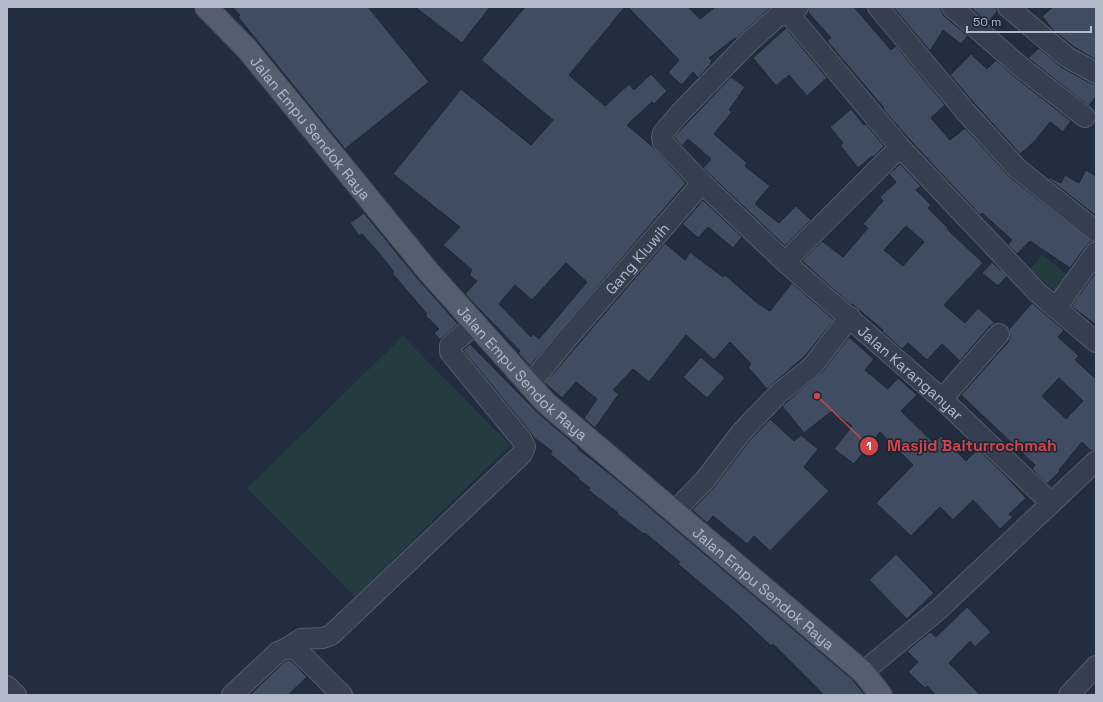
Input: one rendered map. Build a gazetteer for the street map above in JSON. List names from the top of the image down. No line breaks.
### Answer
{"streets":{"main road":["Jalan Empu Sendok Raya"],"street":["Gang Kluwih","Jalan Karanganyar"]},"crossings":[["Jalan Empu Sendok Raya","Gang Kluwih"],["Gang Kluwih","Jalan Karanganyar"]],"places":["Masjid Baiturrochmah"],"scale_bar":"50 m"}
